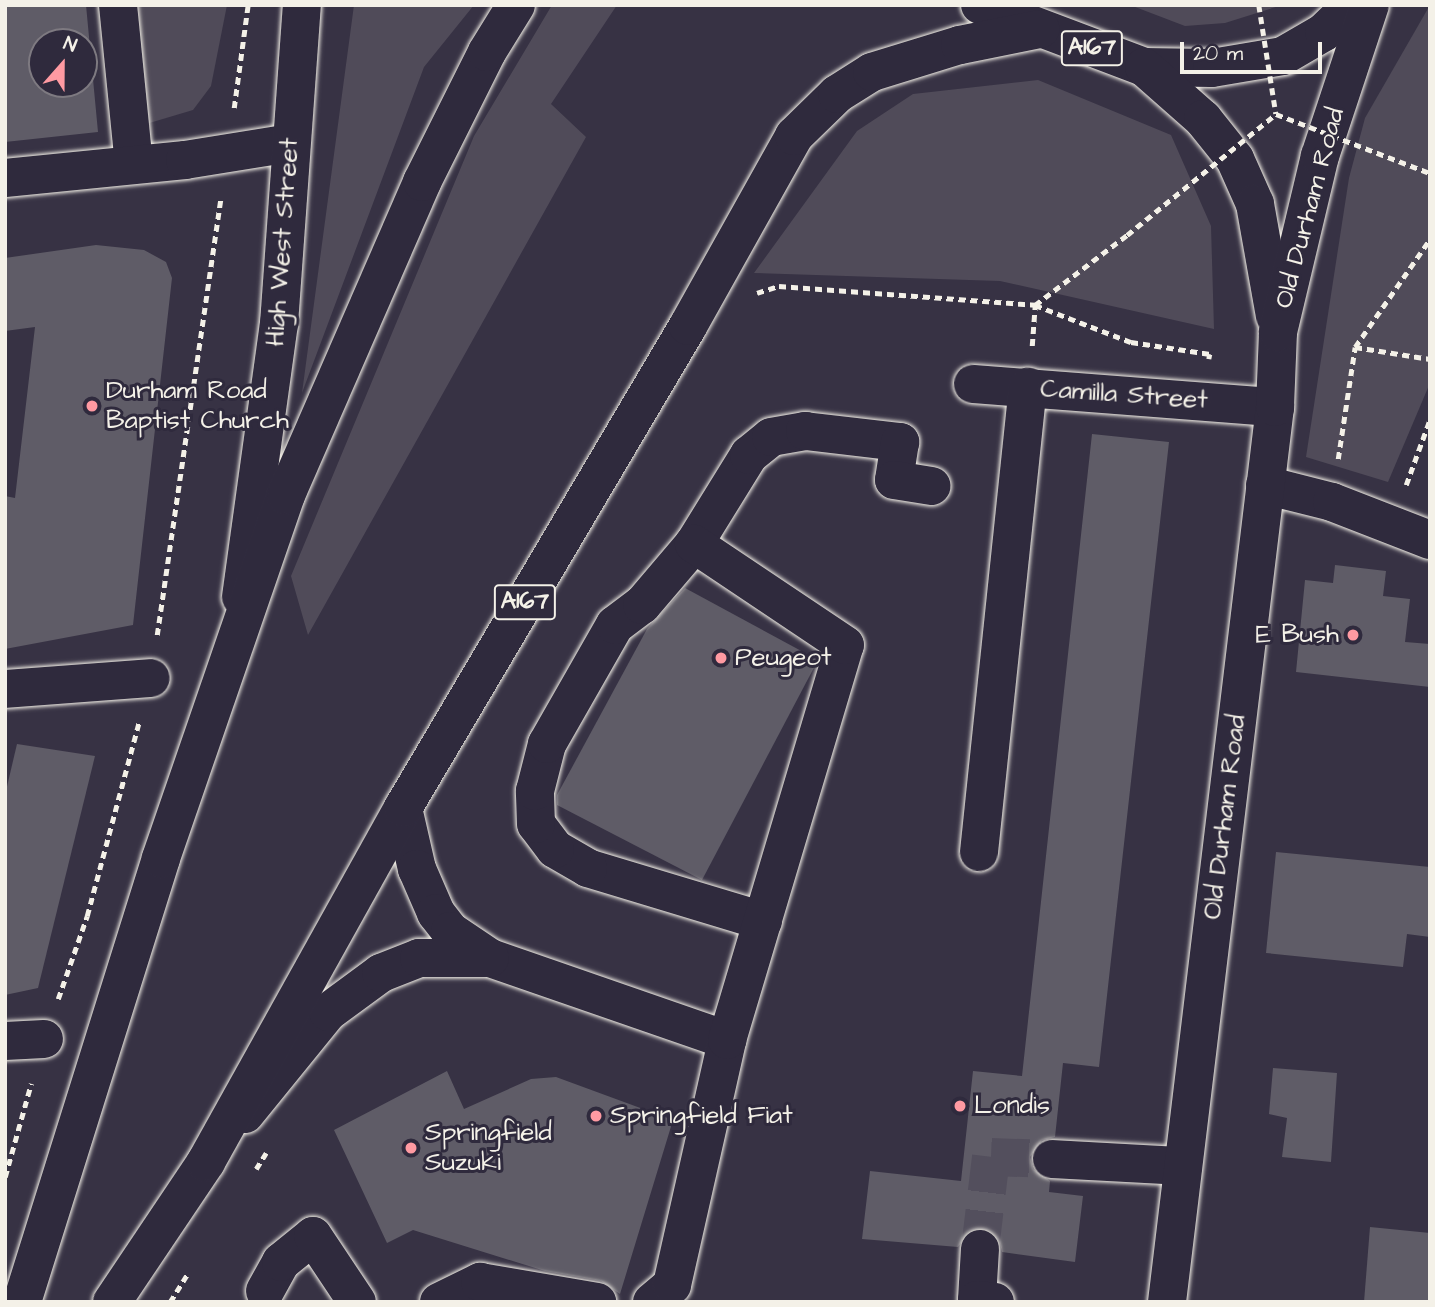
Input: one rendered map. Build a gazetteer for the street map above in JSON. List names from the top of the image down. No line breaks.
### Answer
{"streets":{"main road":["A167","Old Durham Road","High West Street","Camilla Street"]},"crossings":[["A167","Old Durham Road"],["Old Durham Road","Camilla Street"]],"places":["Durham Road Baptist Church","E Bush","Peugeot","Londis","Springfield Fiat","Springfield Suzuki"],"scale_bar":"20 m","north":"top"}
